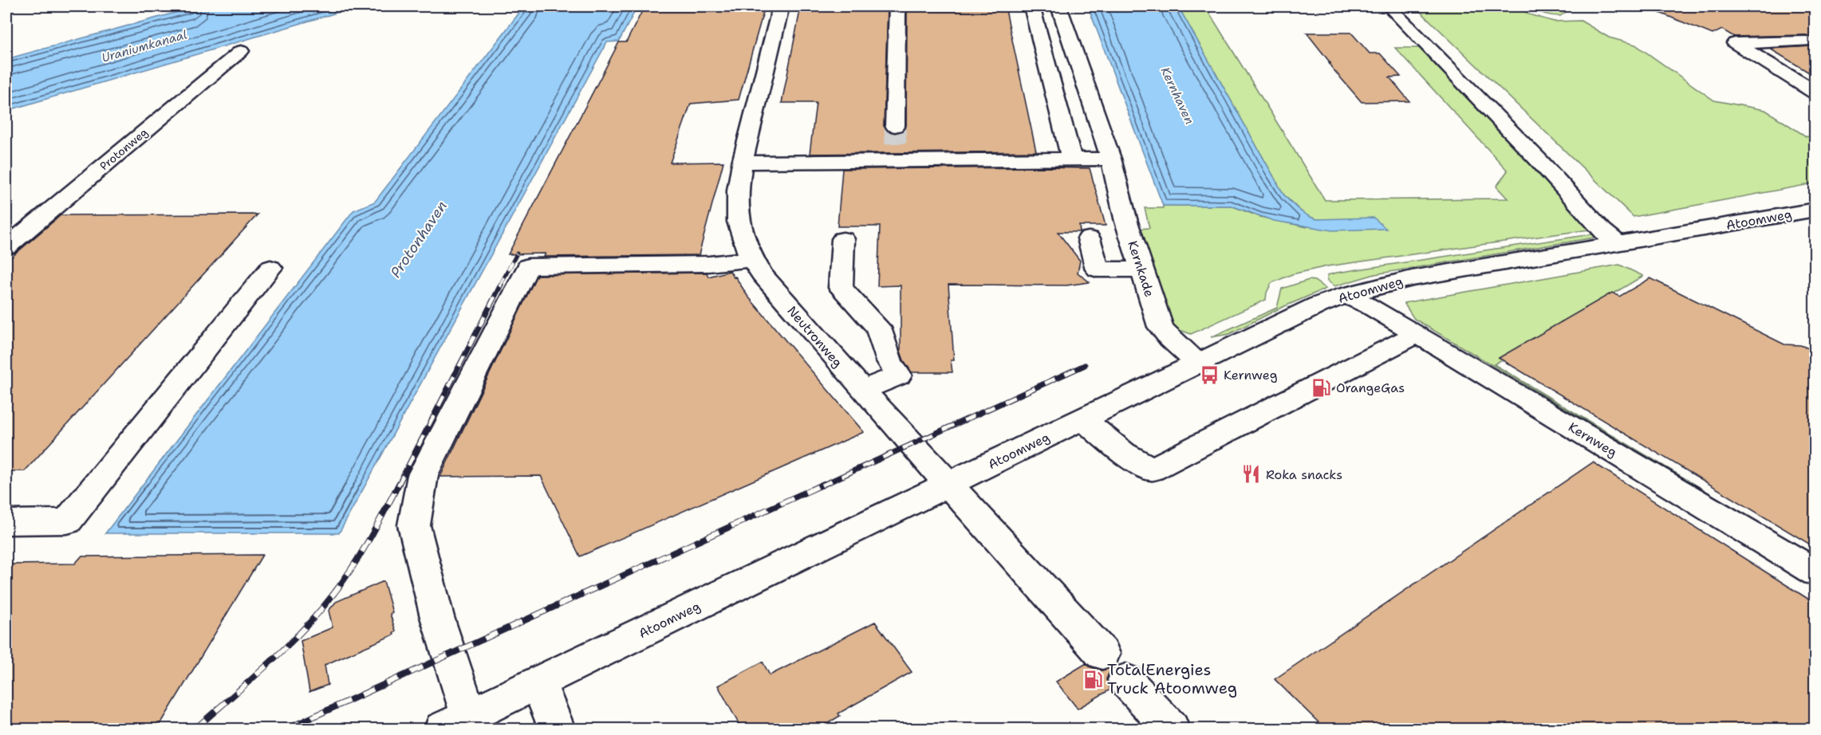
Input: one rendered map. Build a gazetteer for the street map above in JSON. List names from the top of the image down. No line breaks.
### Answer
{"streets":{"street":["Protonweg","Atoomweg","Kernkade","Neutronweg","Kernweg"]},"crossings":[["Atoomweg","Kernkade"],["Atoomweg","Neutronweg"],["Atoomweg","Kernweg"]],"water":["Uraniumkanaal","Kernhaven","Protonhaven"],"places":{"bus stop":["Kernweg"],"fuel station":["OrangeGas","TotalEnergies Truck Atoomweg"],"restaurant":["Roka snacks"]}}
